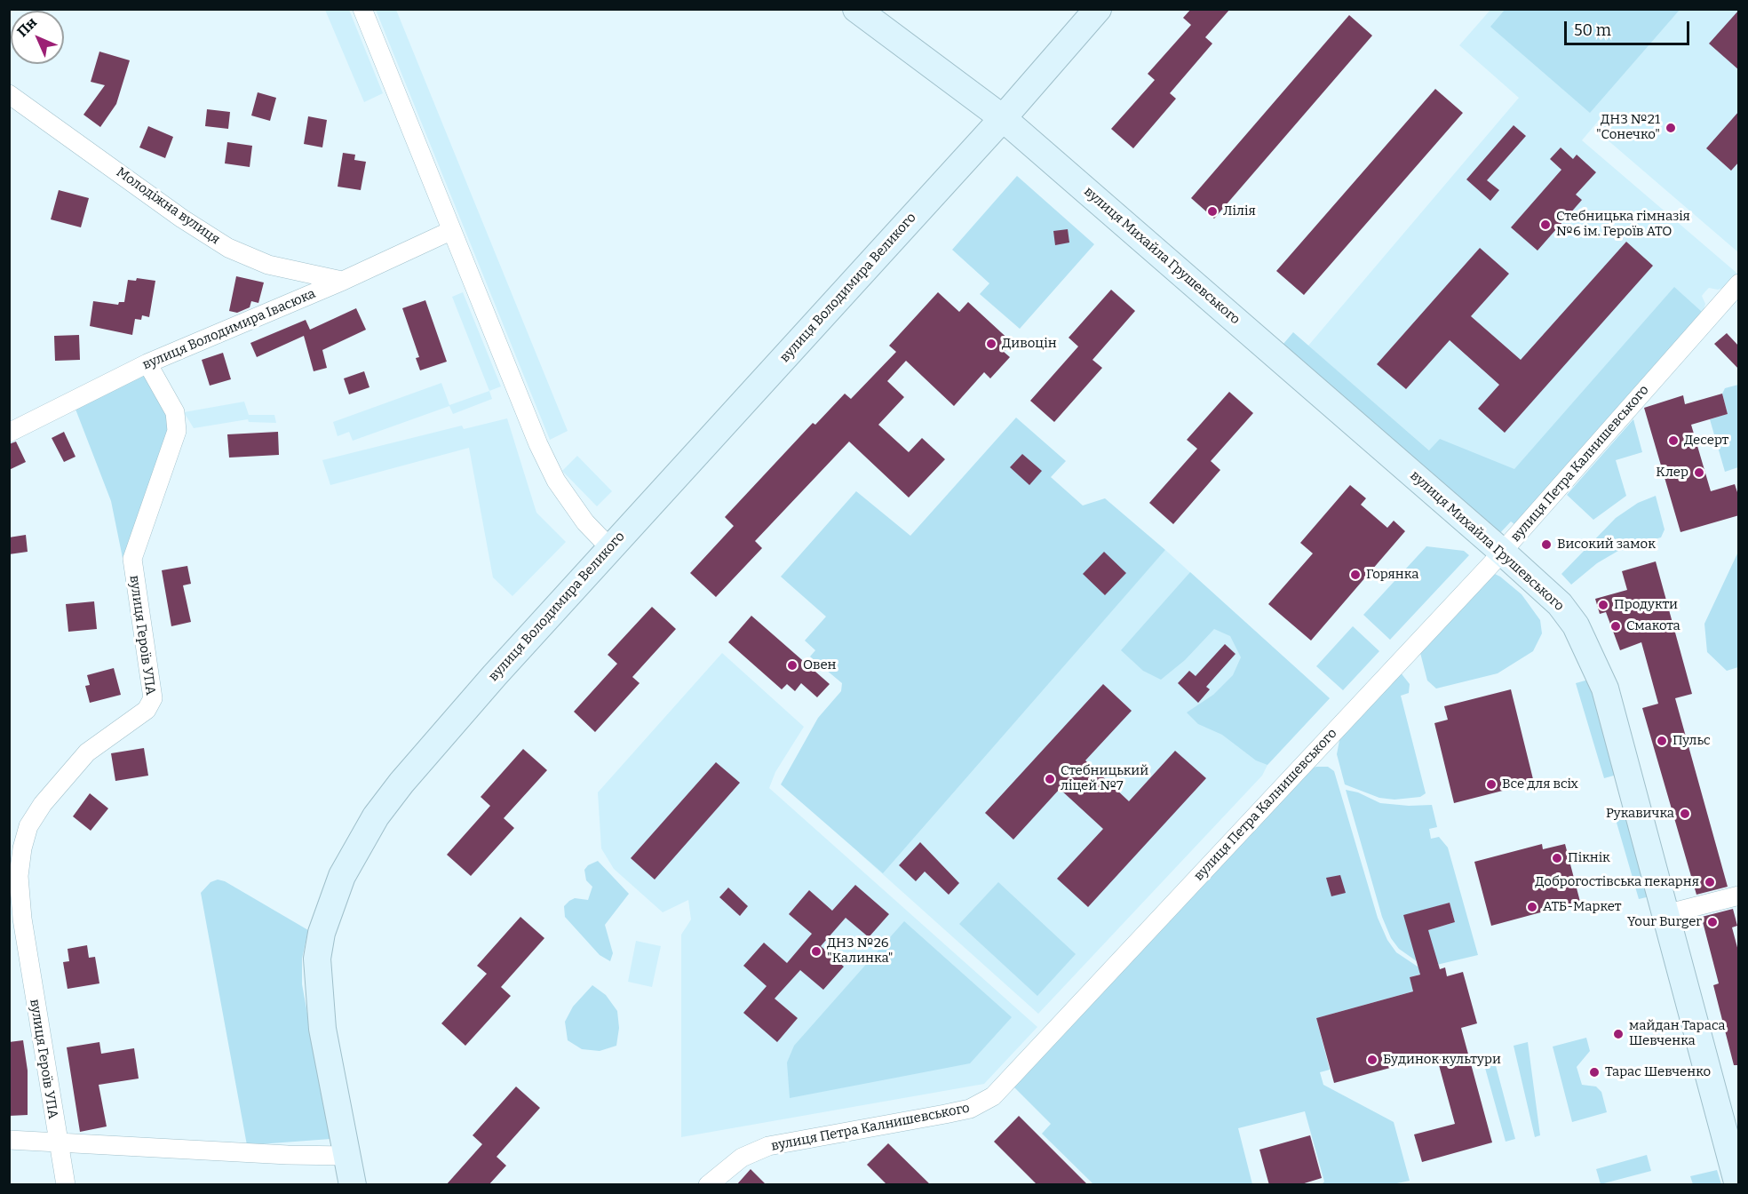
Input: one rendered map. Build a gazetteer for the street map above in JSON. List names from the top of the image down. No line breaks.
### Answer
{"streets":{"street":["Молодіжна вулиця","вулиця Михайла Грушевського","вулиця Володимира Великого","вулиця Володимира Івасюка","вулиця Петра Калнишевського","вулиця Героїв УПА"]},"crossings":[["Молодіжна вулиця","вулиця Володимира Івасюка"],["вулиця Михайла Грушевського","вулиця Володимира Великого"],["вулиця Михайла Грушевського","вулиця Петра Калнишевського"],["вулиця Володимира Івасюка","вулиця Героїв УПА"]],"places":["ДНЗ №21 \"Сонечко\"","Лілія","Стебницька гімназія №6 ім. Героїв АТО","Дивоцін","Десерт","Клер","Високий замок","Горянка","Продукти","Смакота","Овен","Пульс","Стебницький ліцей №7","Все для всіх","Рукавичка","Пікнік","Доброгостівська пекарня","АТБ-Маркет","Your Burger","ДНЗ №26 \"Калинка\"","майдан Тараса Шевченка","Будинок культури","Тарас Шевченко"],"scale_bar":"50 m","north":"top left"}
